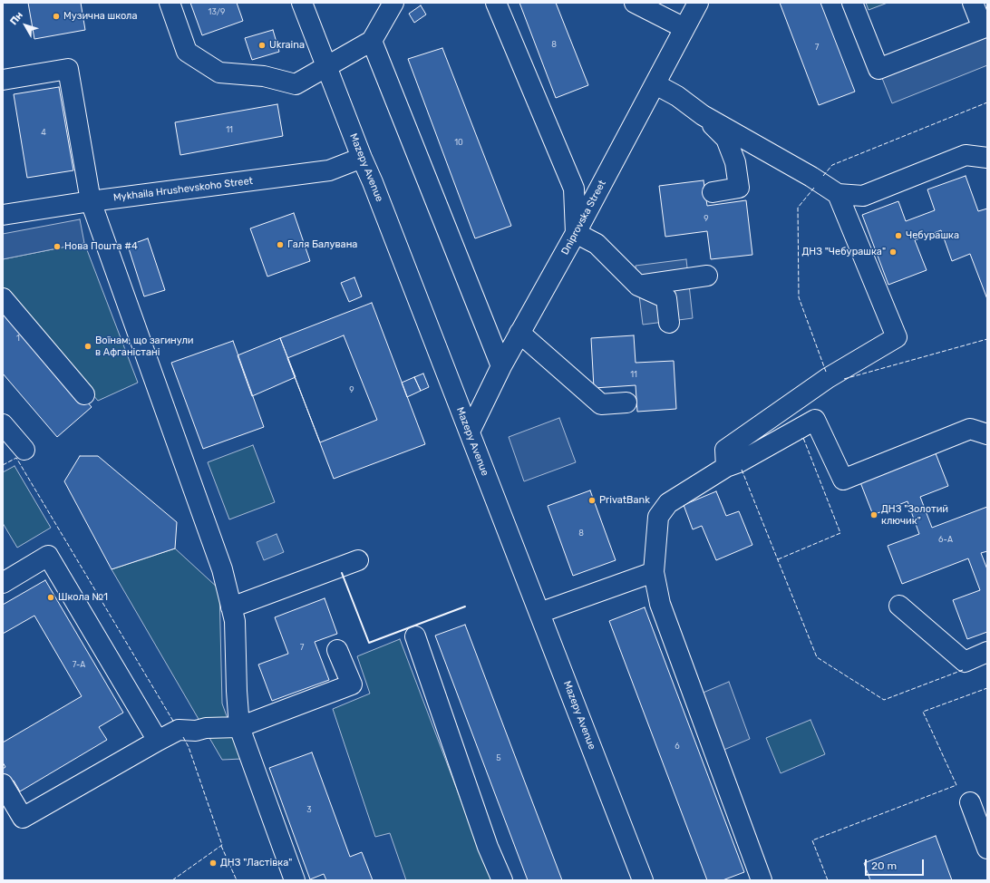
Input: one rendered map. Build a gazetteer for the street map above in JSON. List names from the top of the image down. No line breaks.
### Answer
{"streets":{"street":["Mazepy Avenue","Mykhaila Hrushevskoho Street","Dniprovska Street"]},"crossings":[["Mazepy Avenue","Mykhaila Hrushevskoho Street"],["Mazepy Avenue","Dniprovska Street"]],"places":["Музична школа","Ukraina","Чебурашка","Галя Балувана","Нова Пошта #4","ДНЗ \"Чебурашка\"","Воїнам, що загинули в Афганістані","PrivatBank","ДНЗ \"Золотий ключик\"","Школа №1","ДНЗ \"Ластівка\""],"house_numbers":["13/9","8","7","11","4","10","9","1","11","9","8","6-А","7","7-А","6","5","3"],"scale_bar":"20 m","north":"top left"}
